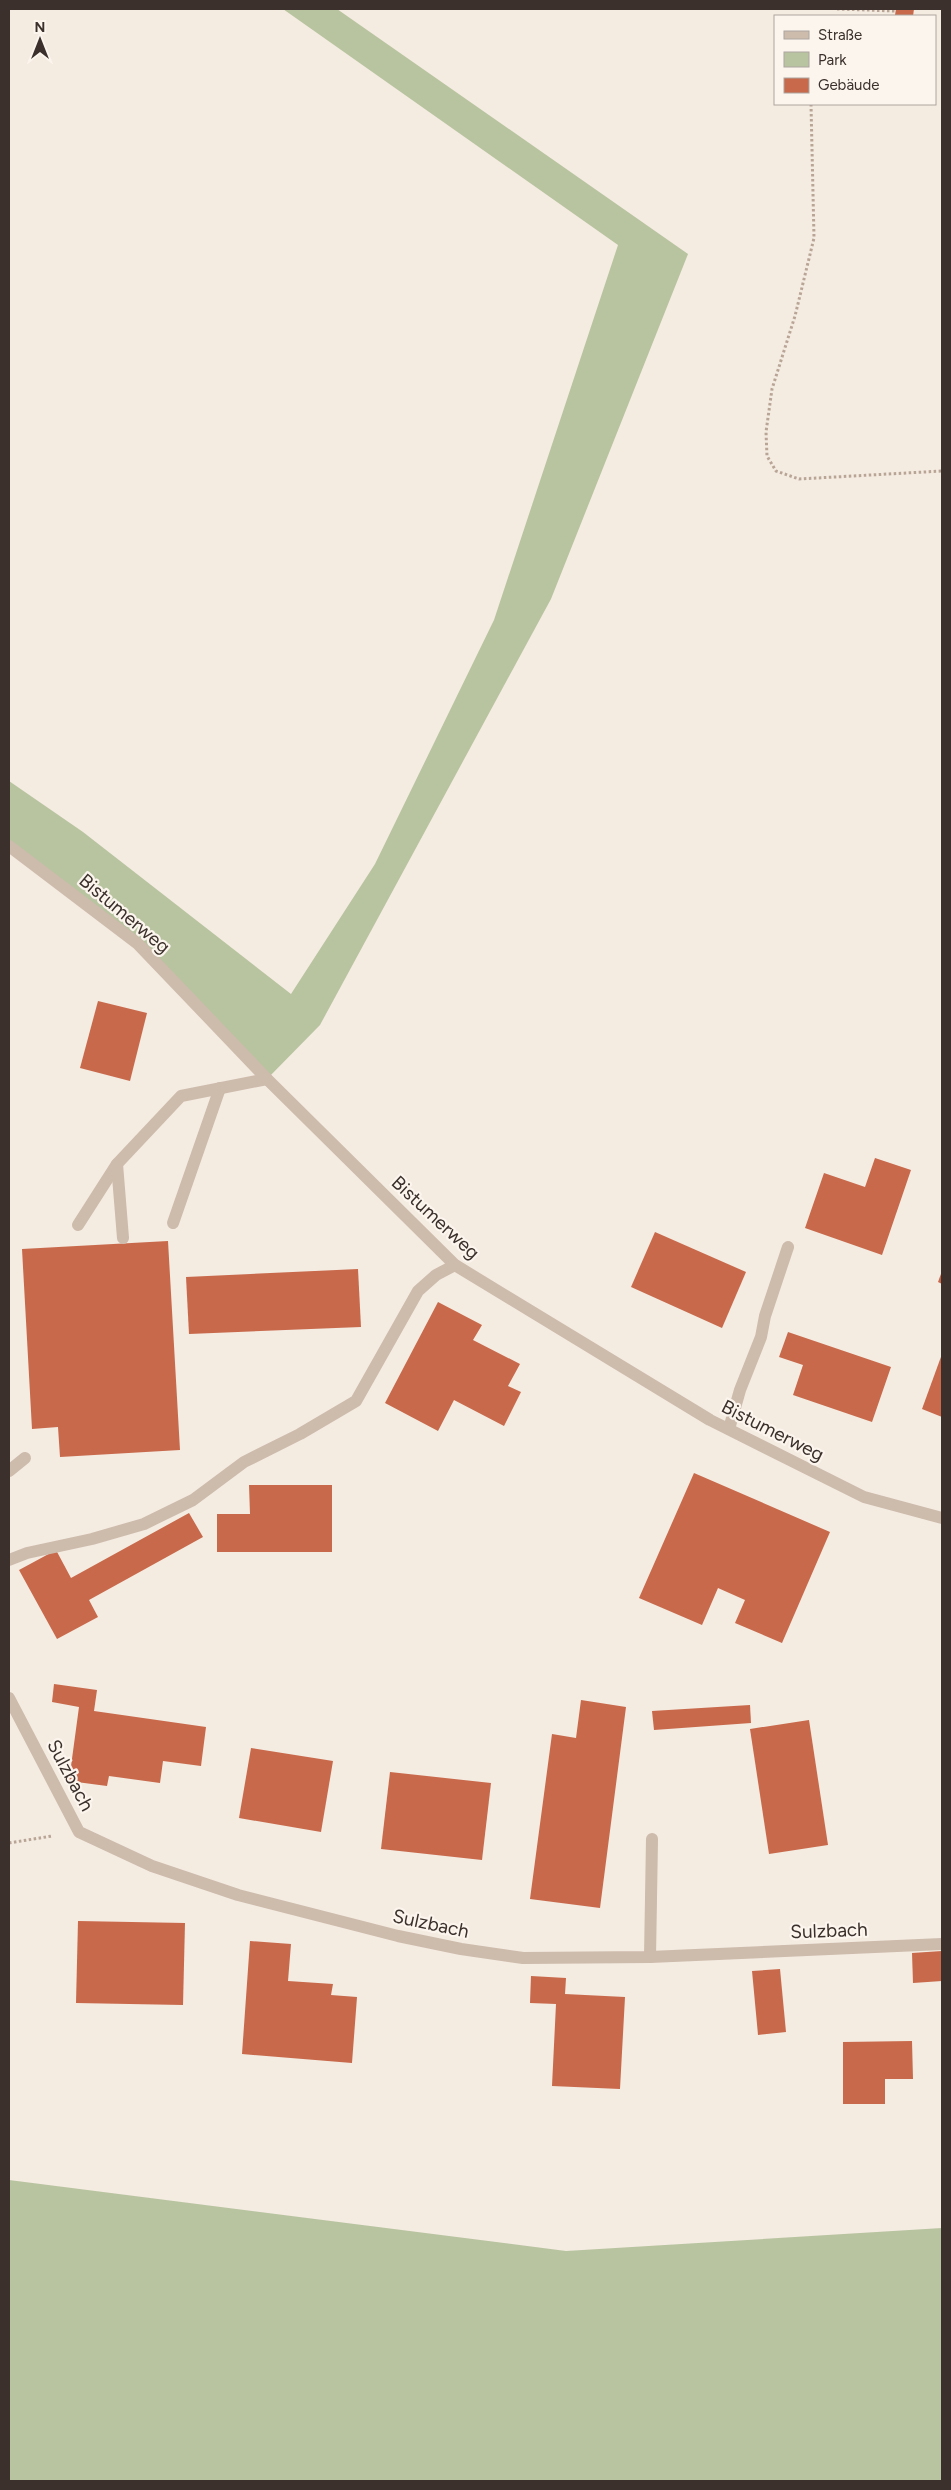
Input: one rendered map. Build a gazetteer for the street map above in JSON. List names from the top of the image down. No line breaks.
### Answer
{"streets":{"street":["Bistumerweg","Sulzbach"]},"legend":["Straße","Park","Gebäude"],"north":"top"}
